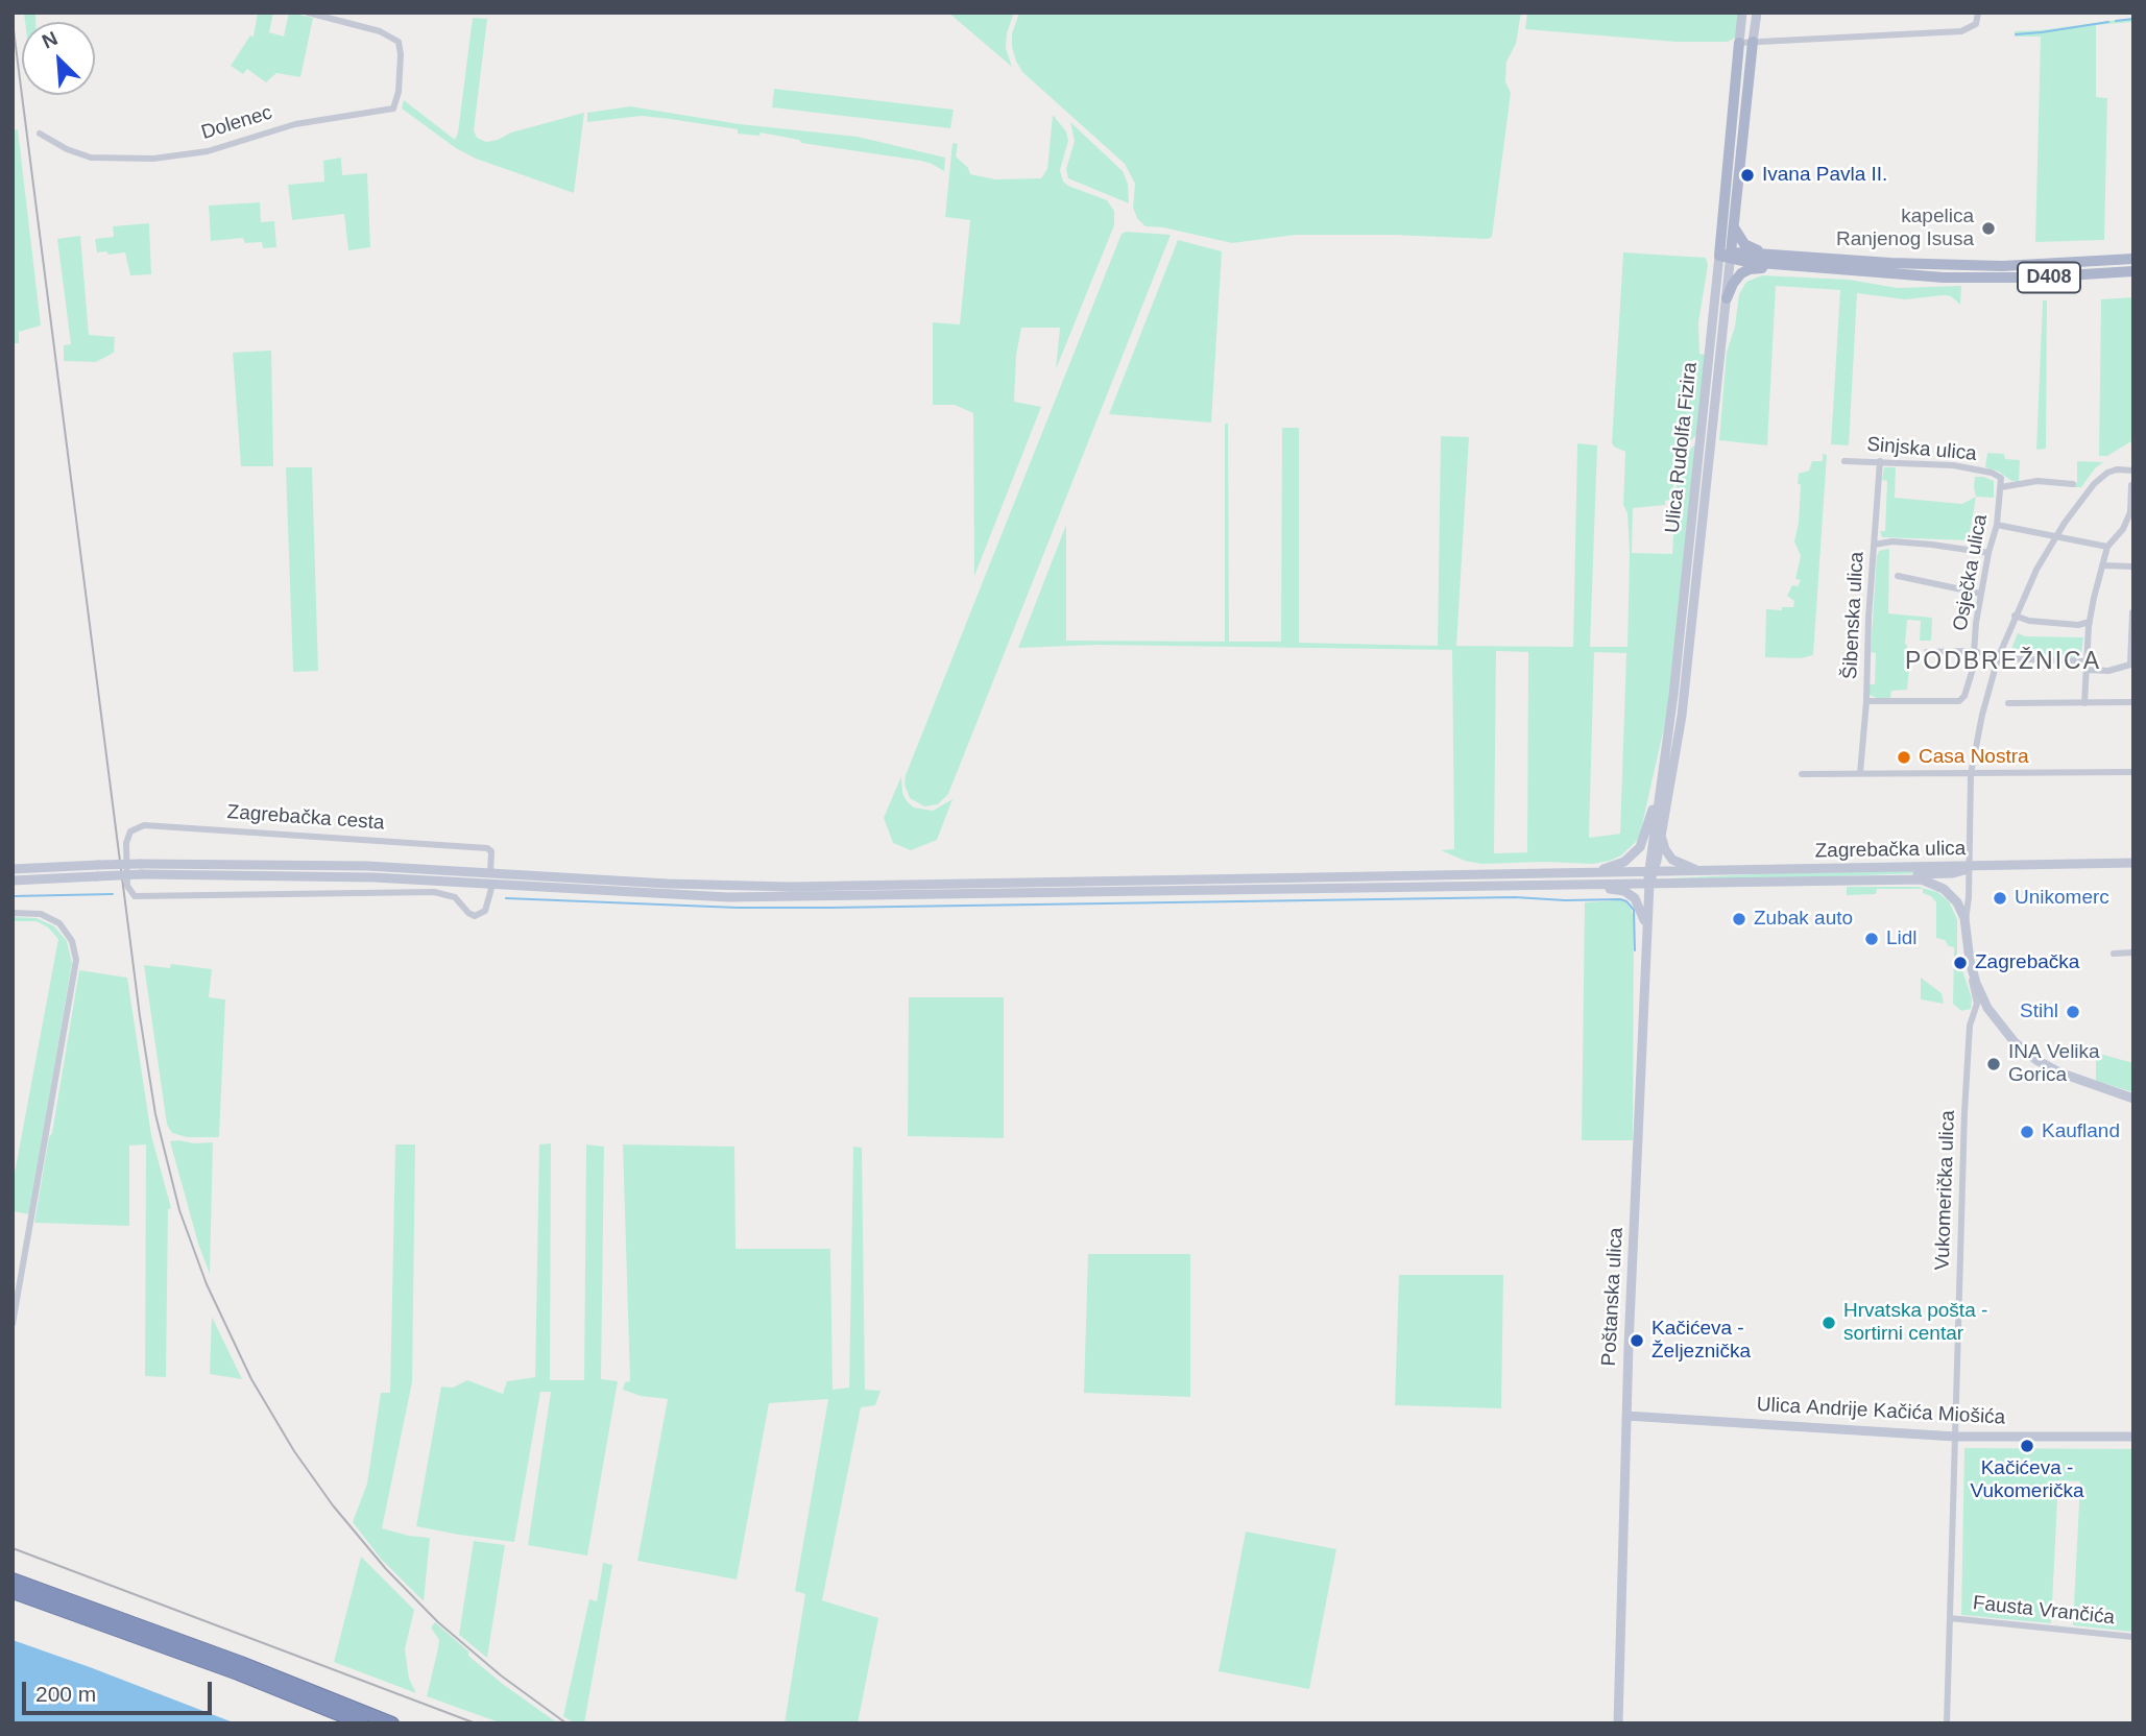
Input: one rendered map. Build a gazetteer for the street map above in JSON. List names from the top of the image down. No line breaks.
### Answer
{"streets":{"main road":["D408","Ulica Rudolfa Fizira","Zagrebačka ulica","Poštanska ulica","Ulica Andrije Kačića Miošića"],"street":["Dolenec","Sinjska ulica","Osječka ulica","Šibenska ulica","Zagrebačka cesta","Vukomerička ulica","Fausta Vrančića"]},"crossings":[["D408","Ulica Rudolfa Fizira"],["Ulica Rudolfa Fizira","Zagrebačka ulica"],["Ulica Rudolfa Fizira","Poštanska ulica"],["Sinjska ulica","Osječka ulica"],["Sinjska ulica","Šibenska ulica"],["Osječka ulica","Šibenska ulica"],["Zagrebačka cesta","Zagrebačka ulica"],["Zagrebačka ulica","Poštanska ulica"],["Vukomerička ulica","Ulica Andrije Kačića Miošića"],["Vukomerička ulica","Fausta Vrančića"],["Poštanska ulica","Ulica Andrije Kačića Miošića"]],"districts":["PODBREŽNICA"],"places":["Ivana Pavla II.","kapelica Ranjenog Isusa","Casa Nostra","Unikomerc","Zubak auto","Lidl","Zagrebačka","Stihl","INA Velika Gorica","Kaufland","Hrvatska pošta - sortirni centar","Kačićeva - Željeznička","Kačićeva - Vukomerička"],"scale_bar":"200 m","north":"top left"}
